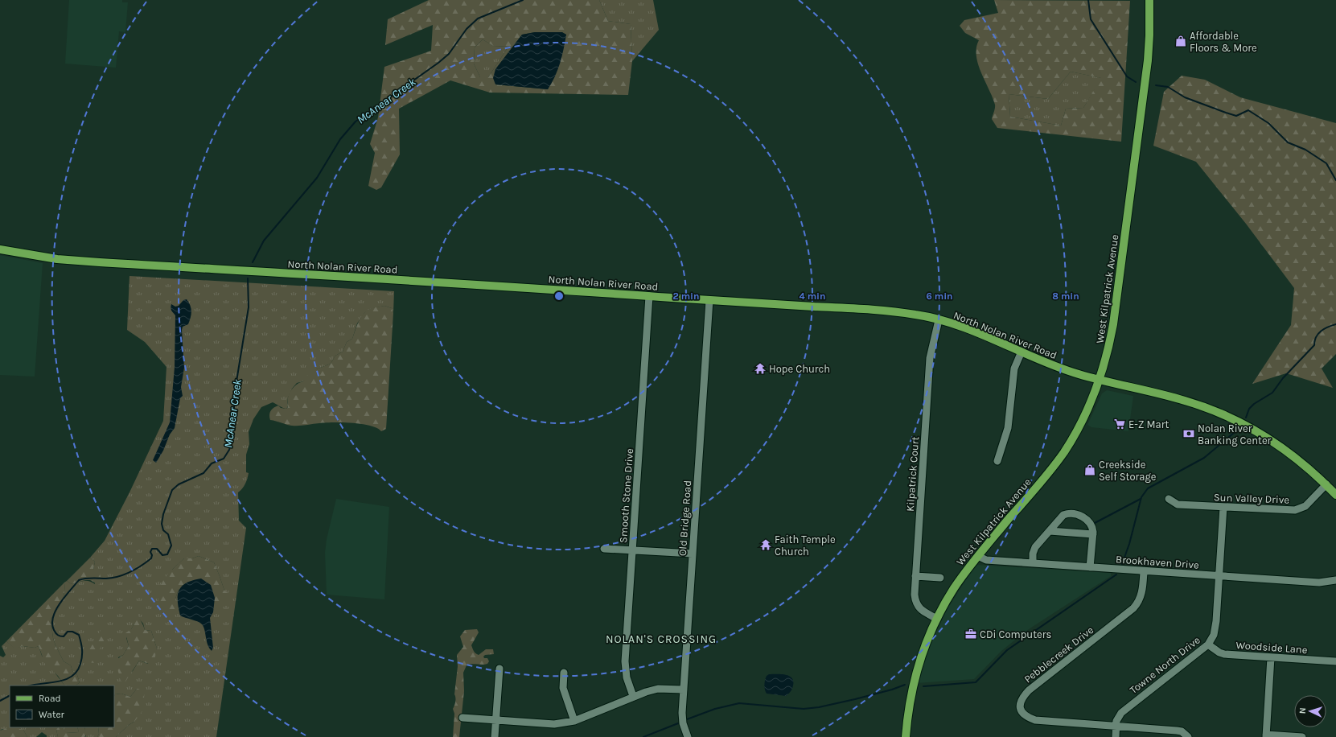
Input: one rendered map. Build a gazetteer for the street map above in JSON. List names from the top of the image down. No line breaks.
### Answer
{"streets":{"main road":["North Nolan River Road","West Kilpatrick Avenue"],"street":["Kilpatrick Court","Smooth Stone Drive","Sun Valley Drive","Old Bridge Road","Brookhaven Drive","Woodside Lane","Pebblecreek Drive","Towne North Drive"]},"crossings":[["North Nolan River Road","West Kilpatrick Avenue"],["North Nolan River Road","Kilpatrick Court"],["North Nolan River Road","Smooth Stone Drive"],["North Nolan River Road","Sun Valley Drive"],["North Nolan River Road","Old Bridge Road"],["West Kilpatrick Avenue","Kilpatrick Court"],["West Kilpatrick Avenue","Brookhaven Drive"],["Sun Valley Drive","Towne North Drive"],["Brookhaven Drive","Pebblecreek Drive"],["Brookhaven Drive","Towne North Drive"],["Woodside Lane","Towne North Drive"],["Pebblecreek Drive","Towne North Drive"]],"districts":["NOLAN'S CROSSING"],"water":["McAnear Creek"],"places":{"shop":["Affordable Floors & More","Creekside Self Storage"],"temple":["Hope Church","Faith Temple Church"],"supermarket":["E-Z Mart"],"bank":["Nolan River Banking Center"],"office":["CDi Computers"]},"legend":["Road","Water"],"north":"left","rings":["2 min","4 min","6 min","8 min"]}
